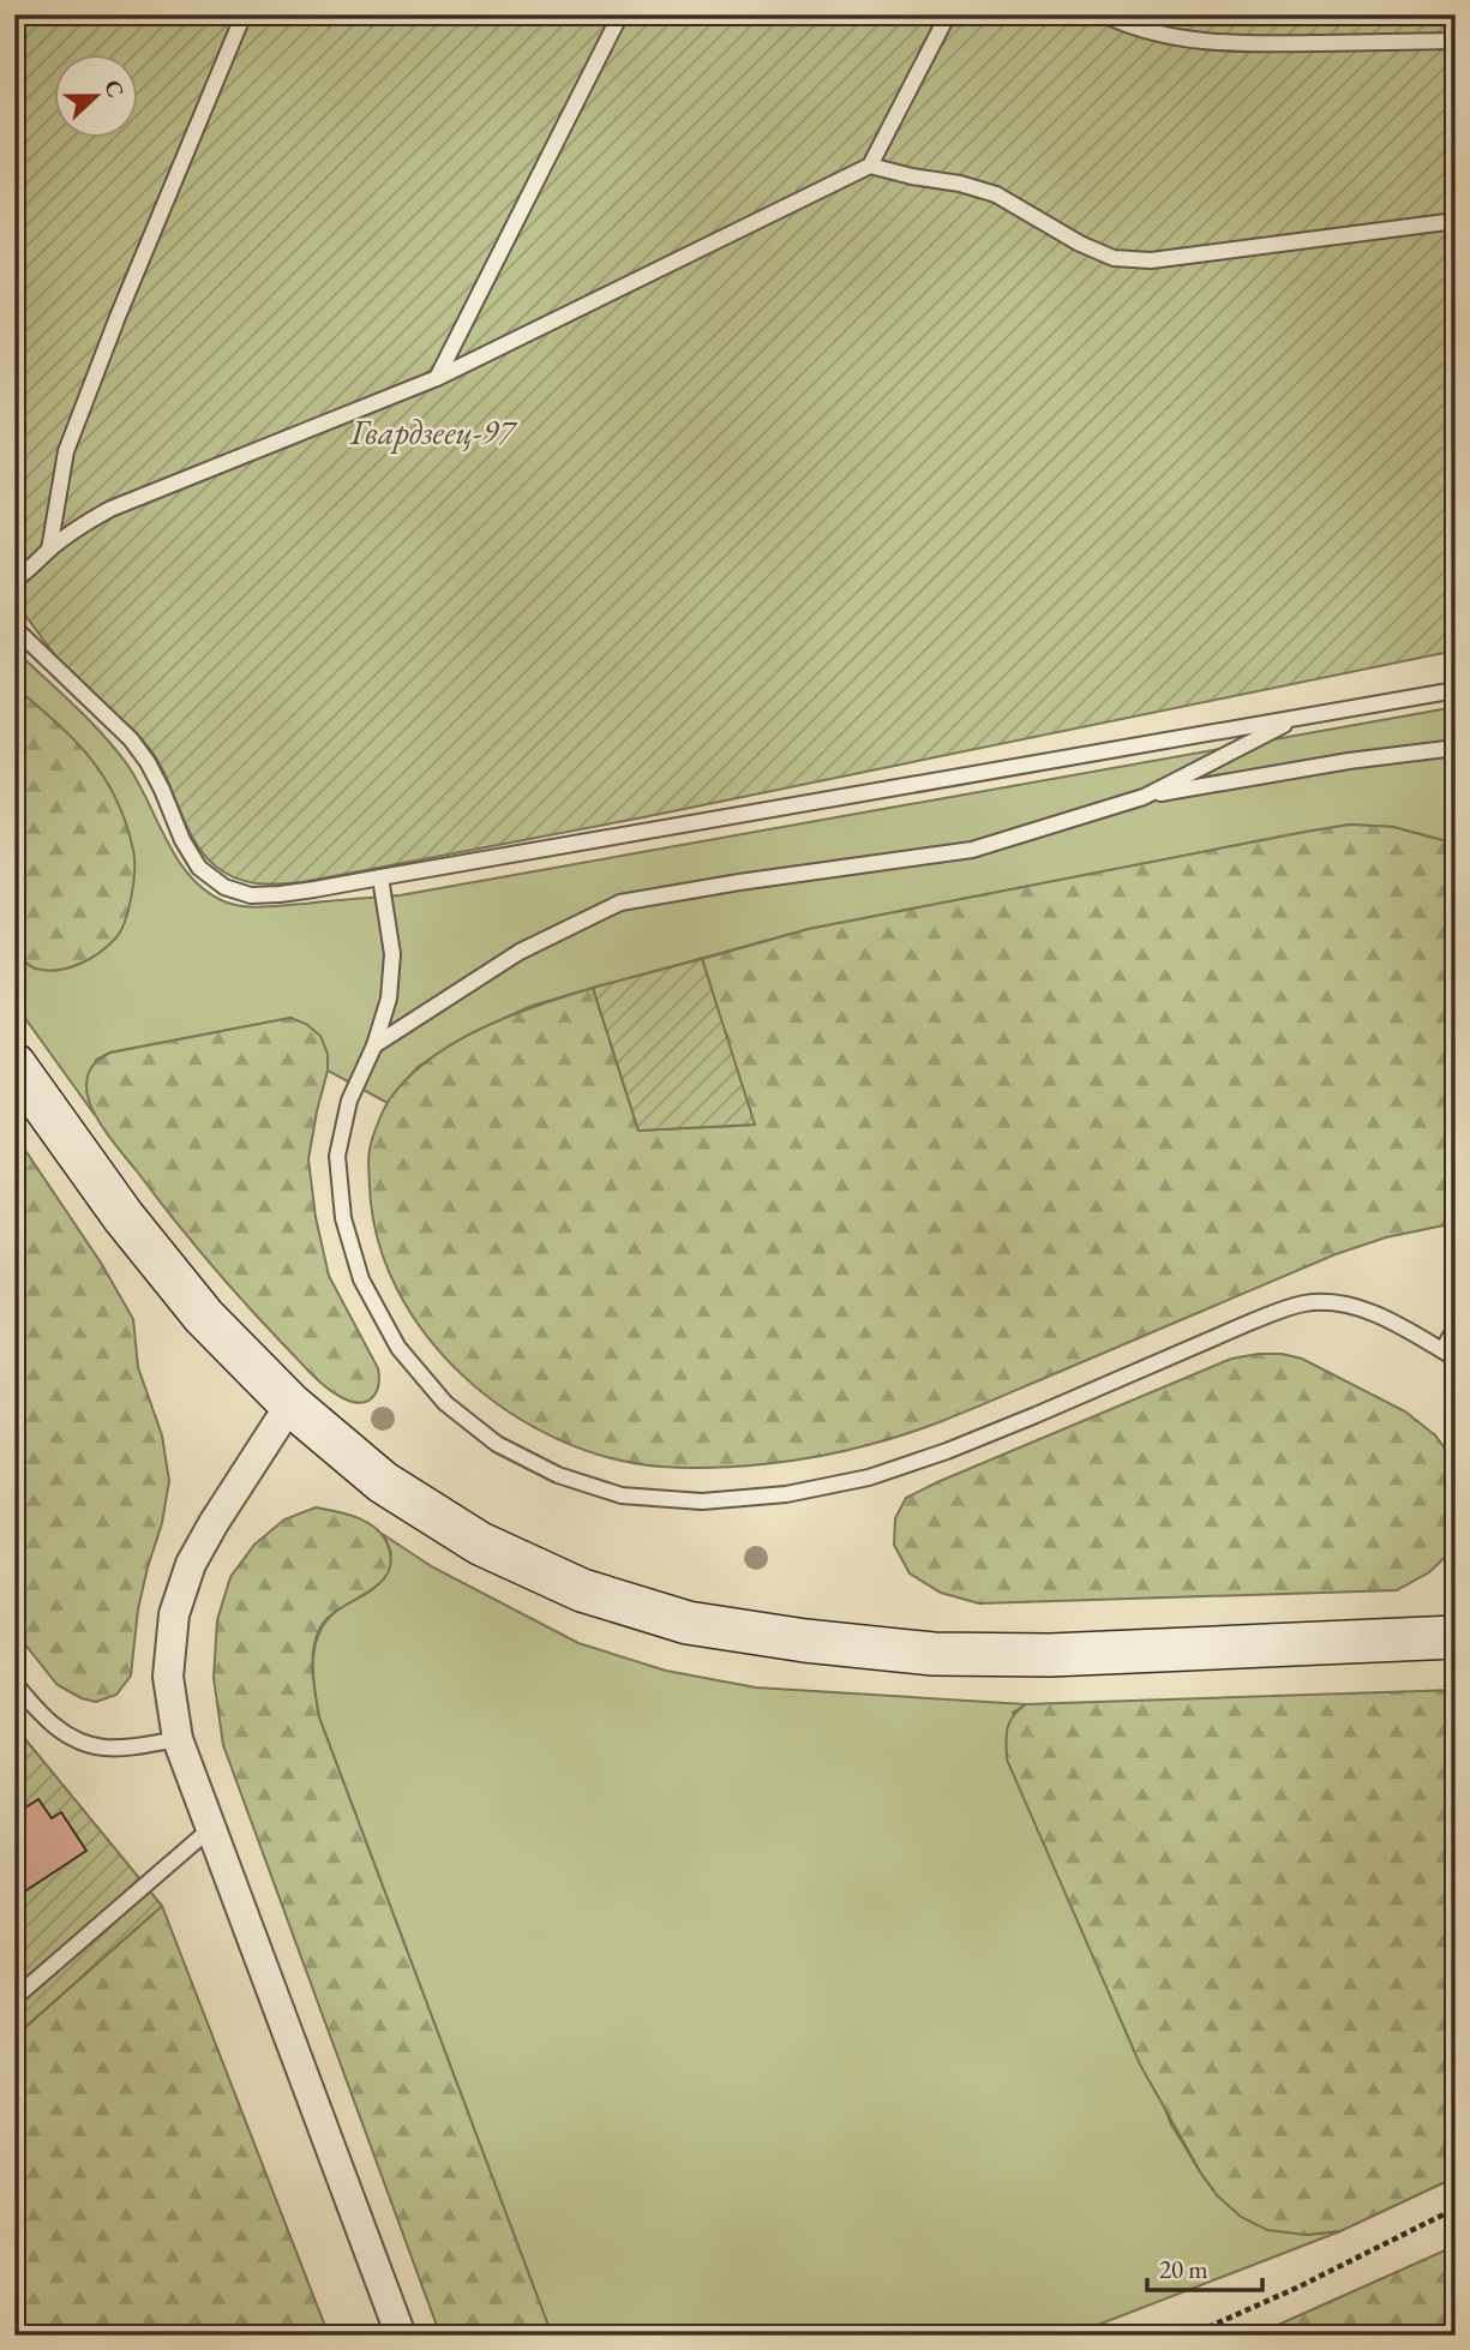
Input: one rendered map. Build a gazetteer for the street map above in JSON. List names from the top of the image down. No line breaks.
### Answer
{"parks":["Гвардзеец-97"],"scale_bar":"20 m","north":"right"}
